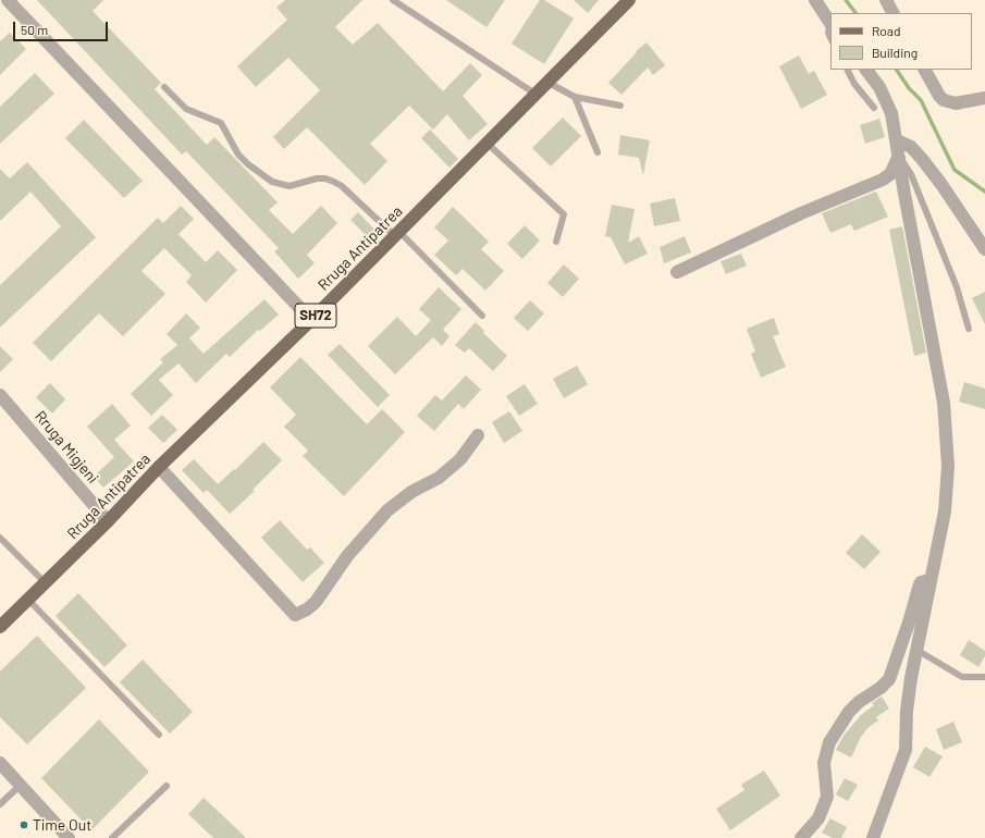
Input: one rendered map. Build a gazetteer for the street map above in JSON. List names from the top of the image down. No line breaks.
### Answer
{"streets":{"main road":["Rruga Antipatrea","SH72"],"street":["Rruga Migjeni"]},"crossings":[["Rruga Antipatrea","Rruga Migjeni"]],"places":["Time Out"],"legend":["Road","Building"],"scale_bar":"50 m"}
